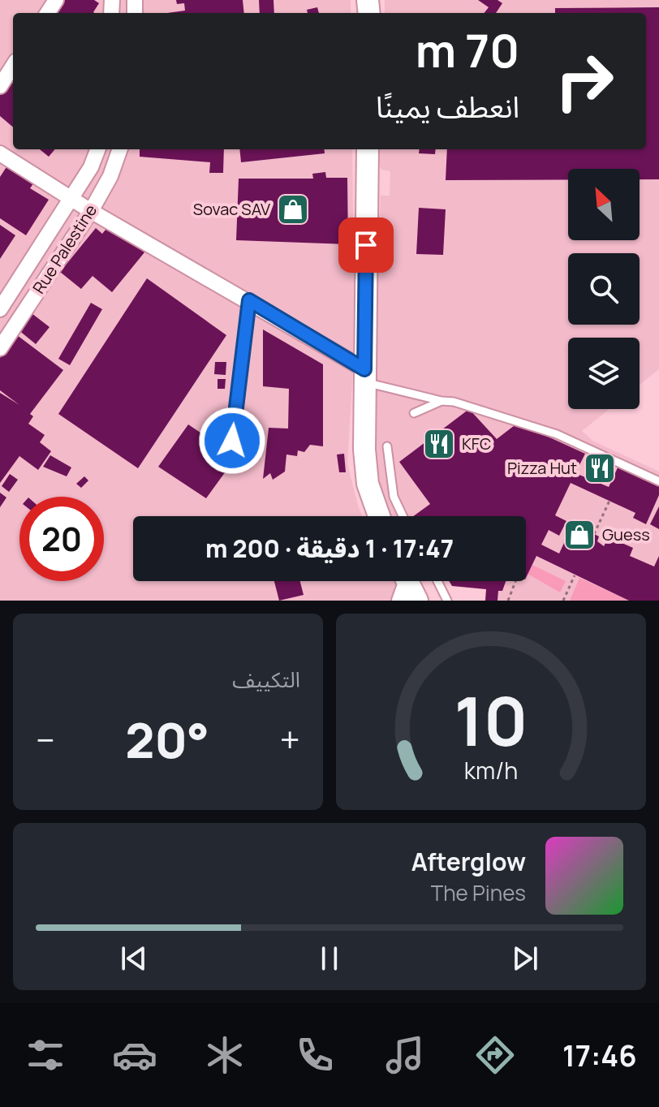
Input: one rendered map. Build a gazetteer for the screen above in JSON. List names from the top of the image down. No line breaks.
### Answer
{"streets":{"street":["Rue Palestine"]},"places":{"shop":["Sovac SAV","Guess"],"restaurant":["KFC","Pizza Hut"]},"north":"top left","page":{"turn":["70 m","انعطف يمينًا"],"limit":"20","trip":"17:47 · 1 دقيقة · 200 m","tile":"التكييف","heat":["−","20°","+"],"song":["Afterglow","The Pines"],"tabs":"17:46","gauge":["10","km/h"]}}
